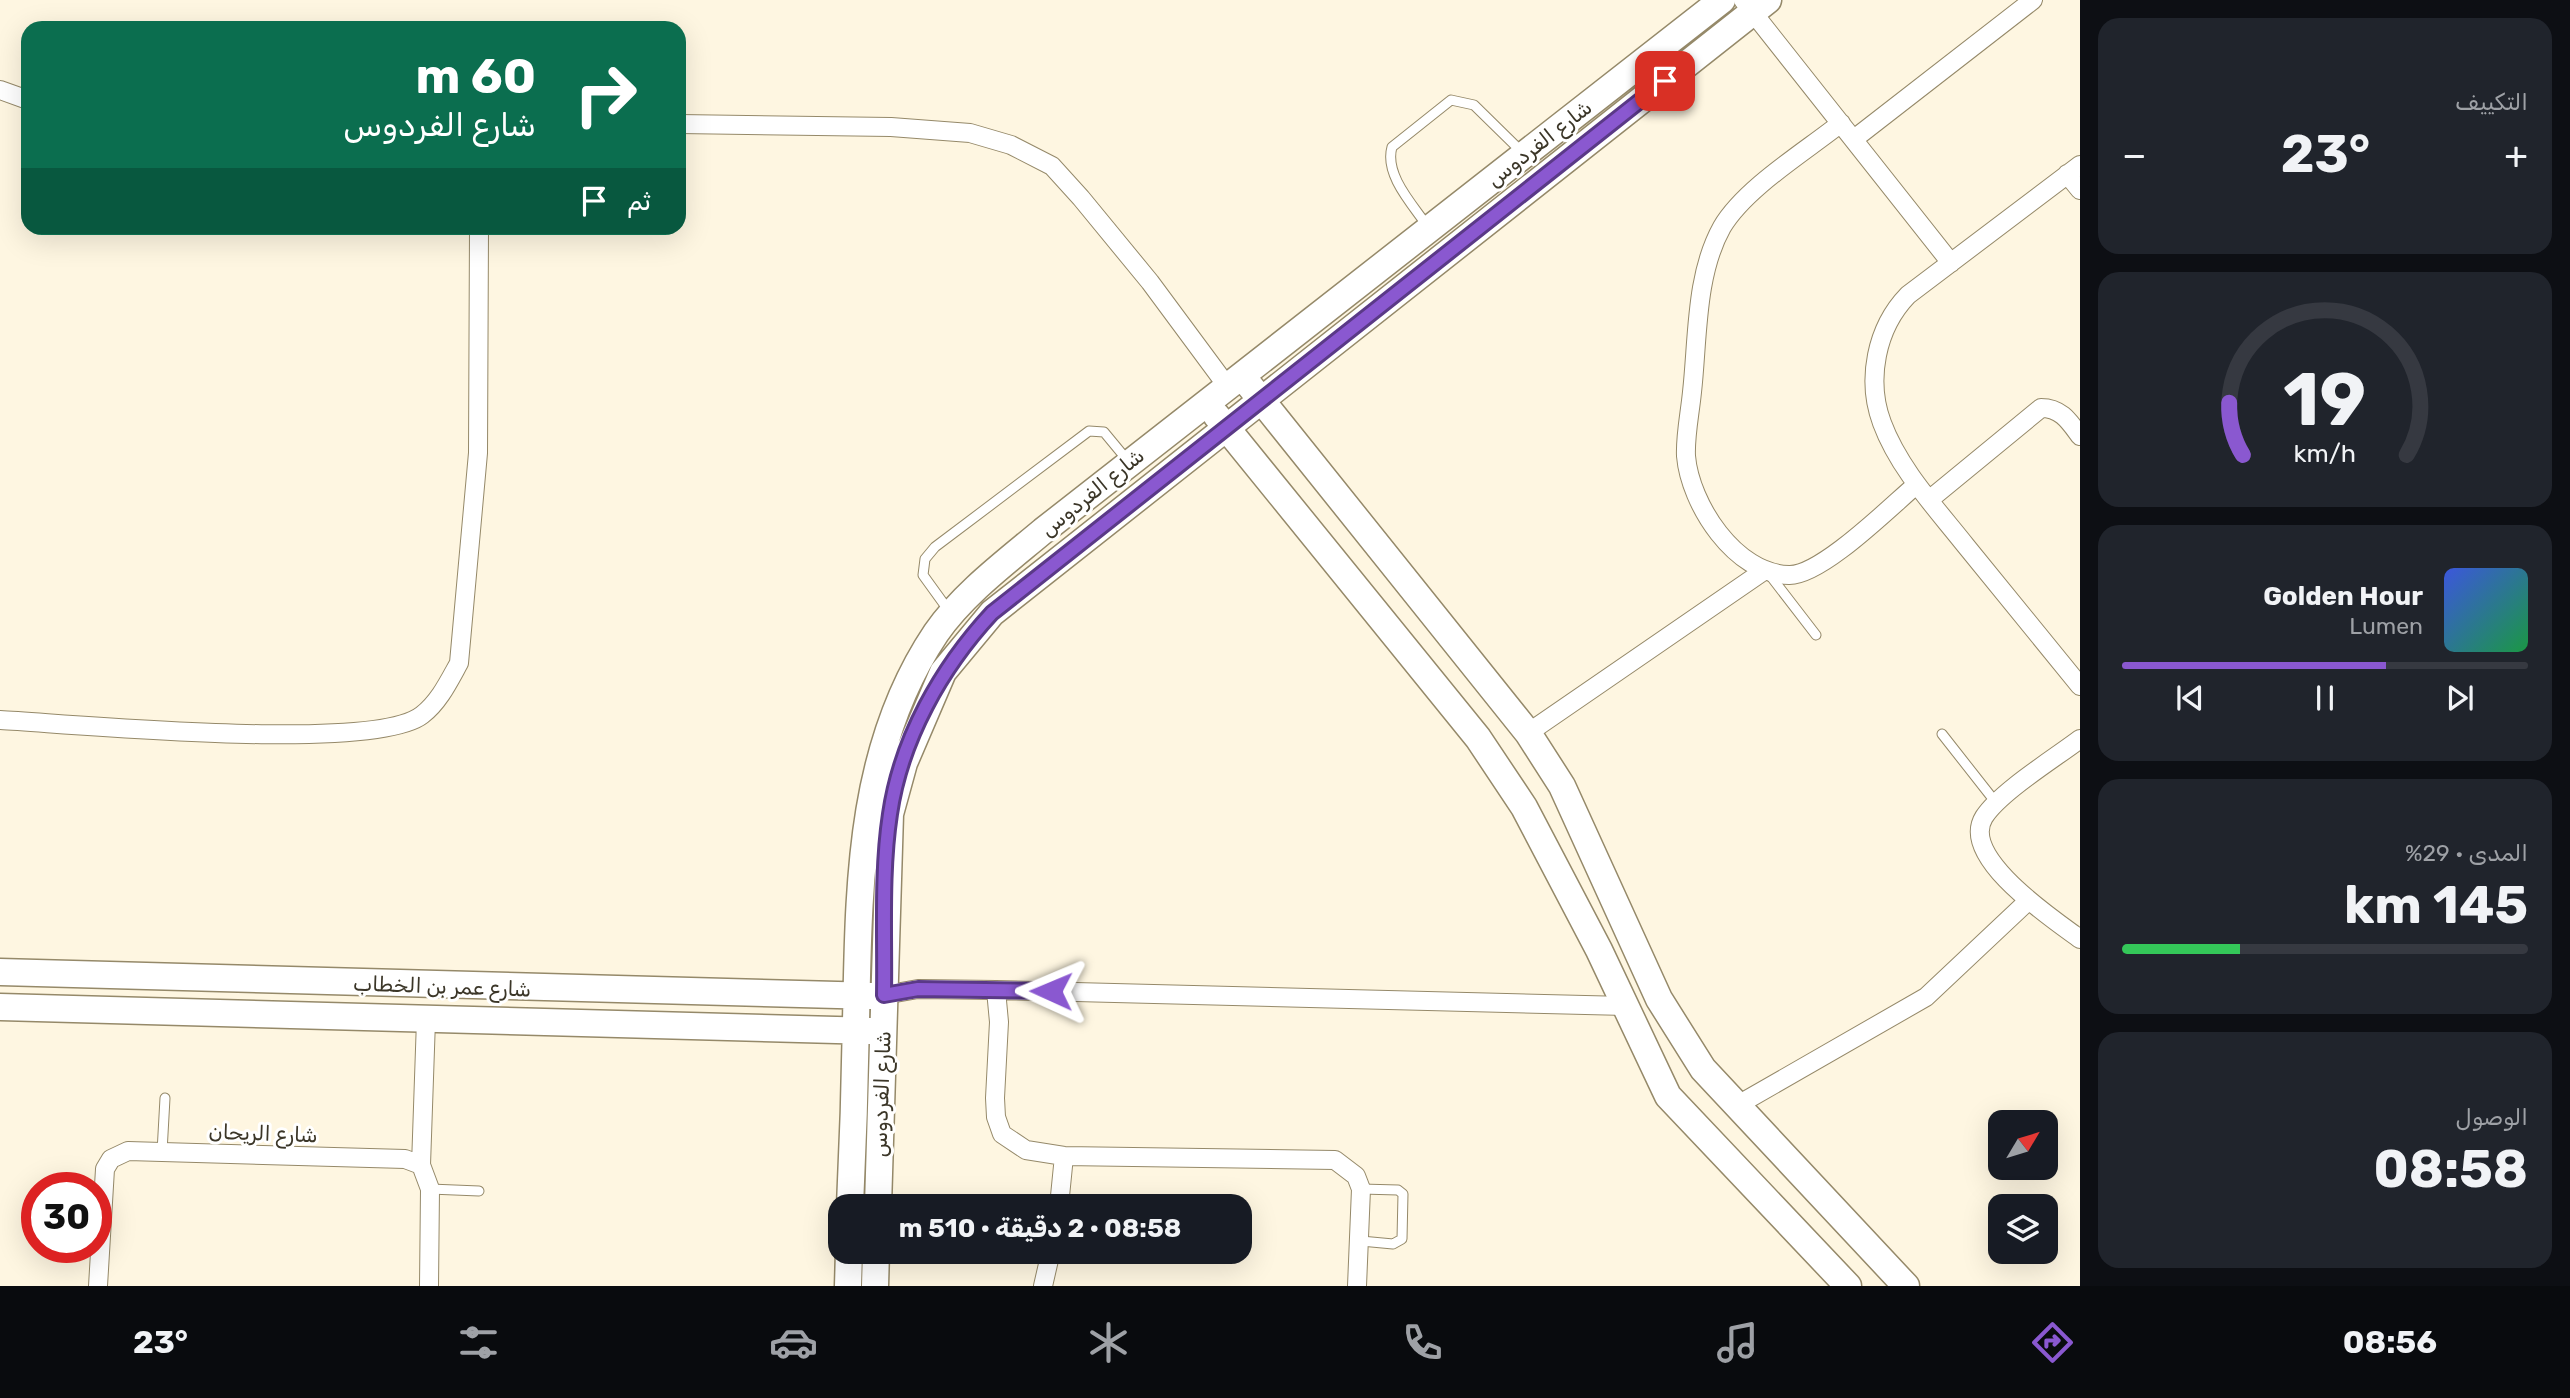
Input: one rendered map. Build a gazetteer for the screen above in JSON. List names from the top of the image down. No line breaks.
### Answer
{"streets":{"street":["شارع الفردوس","شارع عمر بن الخطاب","شارع الريحان"]},"crossings":[["شارع الفردوس","شارع عمر بن الخطاب"]],"north":"top right","page":{"tile":["التكييف",["المدى · 29%","145 km"],["الوصول","08:58"]],"turn":["60 m","شارع الفردوس"],"heat":["−","23°","+"],"then":"ثم","song":["Golden Hour","Lumen"],"limit":"30","trip":"08:58 · 2 دقيقة · 510 m","tabs":["08:56","23°"],"gauge":["19","km/h"]}}
